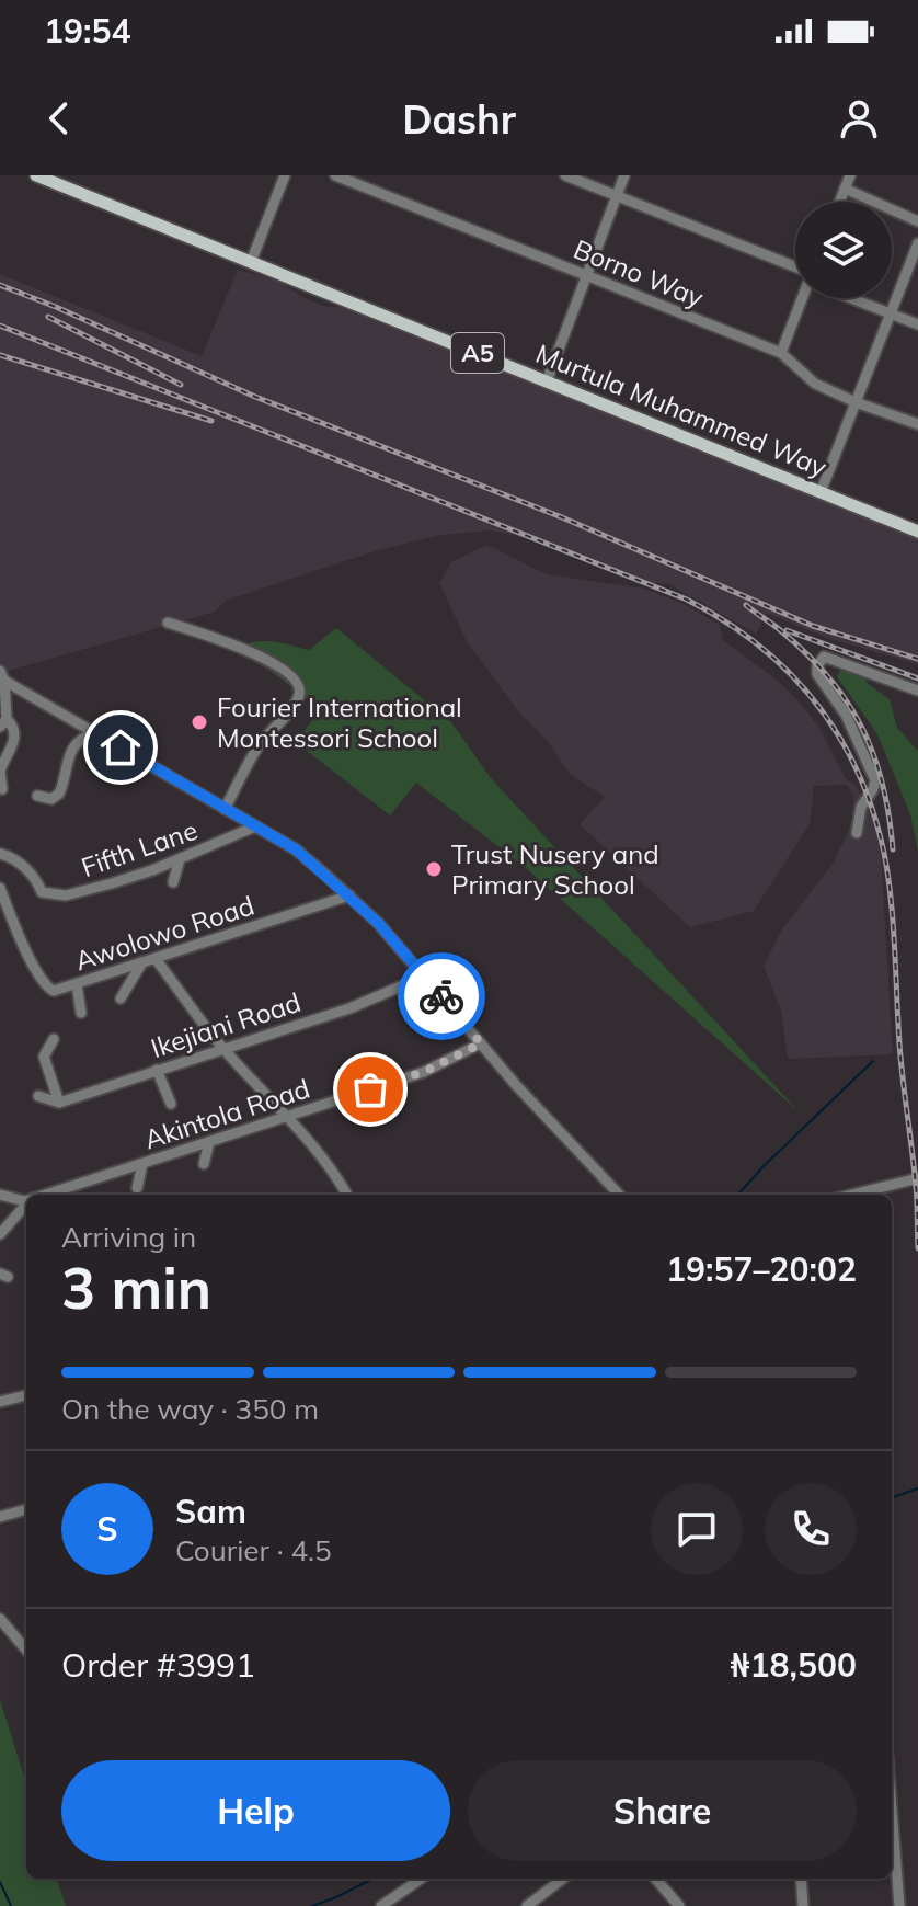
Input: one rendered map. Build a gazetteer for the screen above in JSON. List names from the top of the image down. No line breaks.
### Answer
{"streets":{"main road":["A5","Murtula Muhammed Way"],"street":["Borno Way","Fifth Lane","Awolowo Road","Ikejiani Road","Akintola Road"]},"places":["Fourier International Montessori School","Trust Nusery and Primary School"],"page":{"status":"19:54","header":"Dashr","heading":["3 min","Arriving in","19:57–20:02"],"panel":["Sam","Courier · 4.5","Order #3991","₦18,500"],"bar":"On the way · 350 m","round":"S","buttons":["Help","Share"]}}
